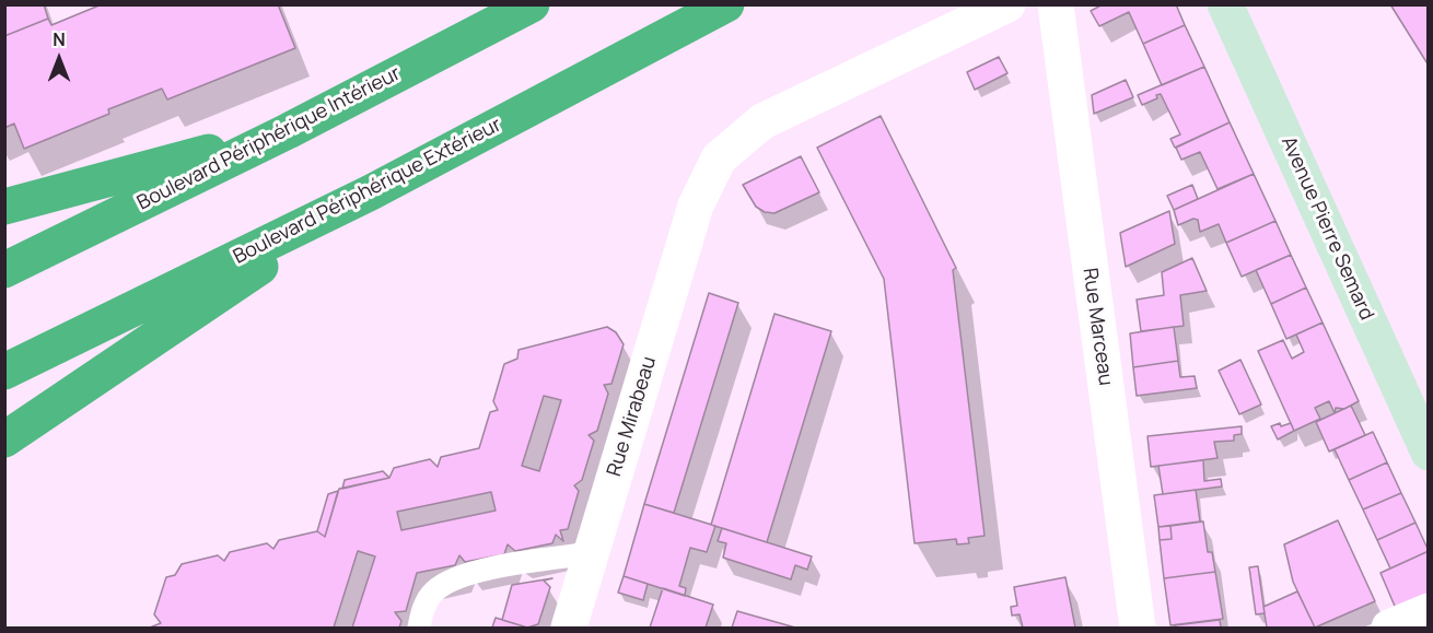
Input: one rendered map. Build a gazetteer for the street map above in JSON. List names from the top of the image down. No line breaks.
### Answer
{"streets":{"highway":["Boulevard Périphérique Intérieur","Boulevard Périphérique Extérieur"],"street":["Avenue Pierre Semard","Rue Marceau","Rue Mirabeau"]},"north":"top"}
